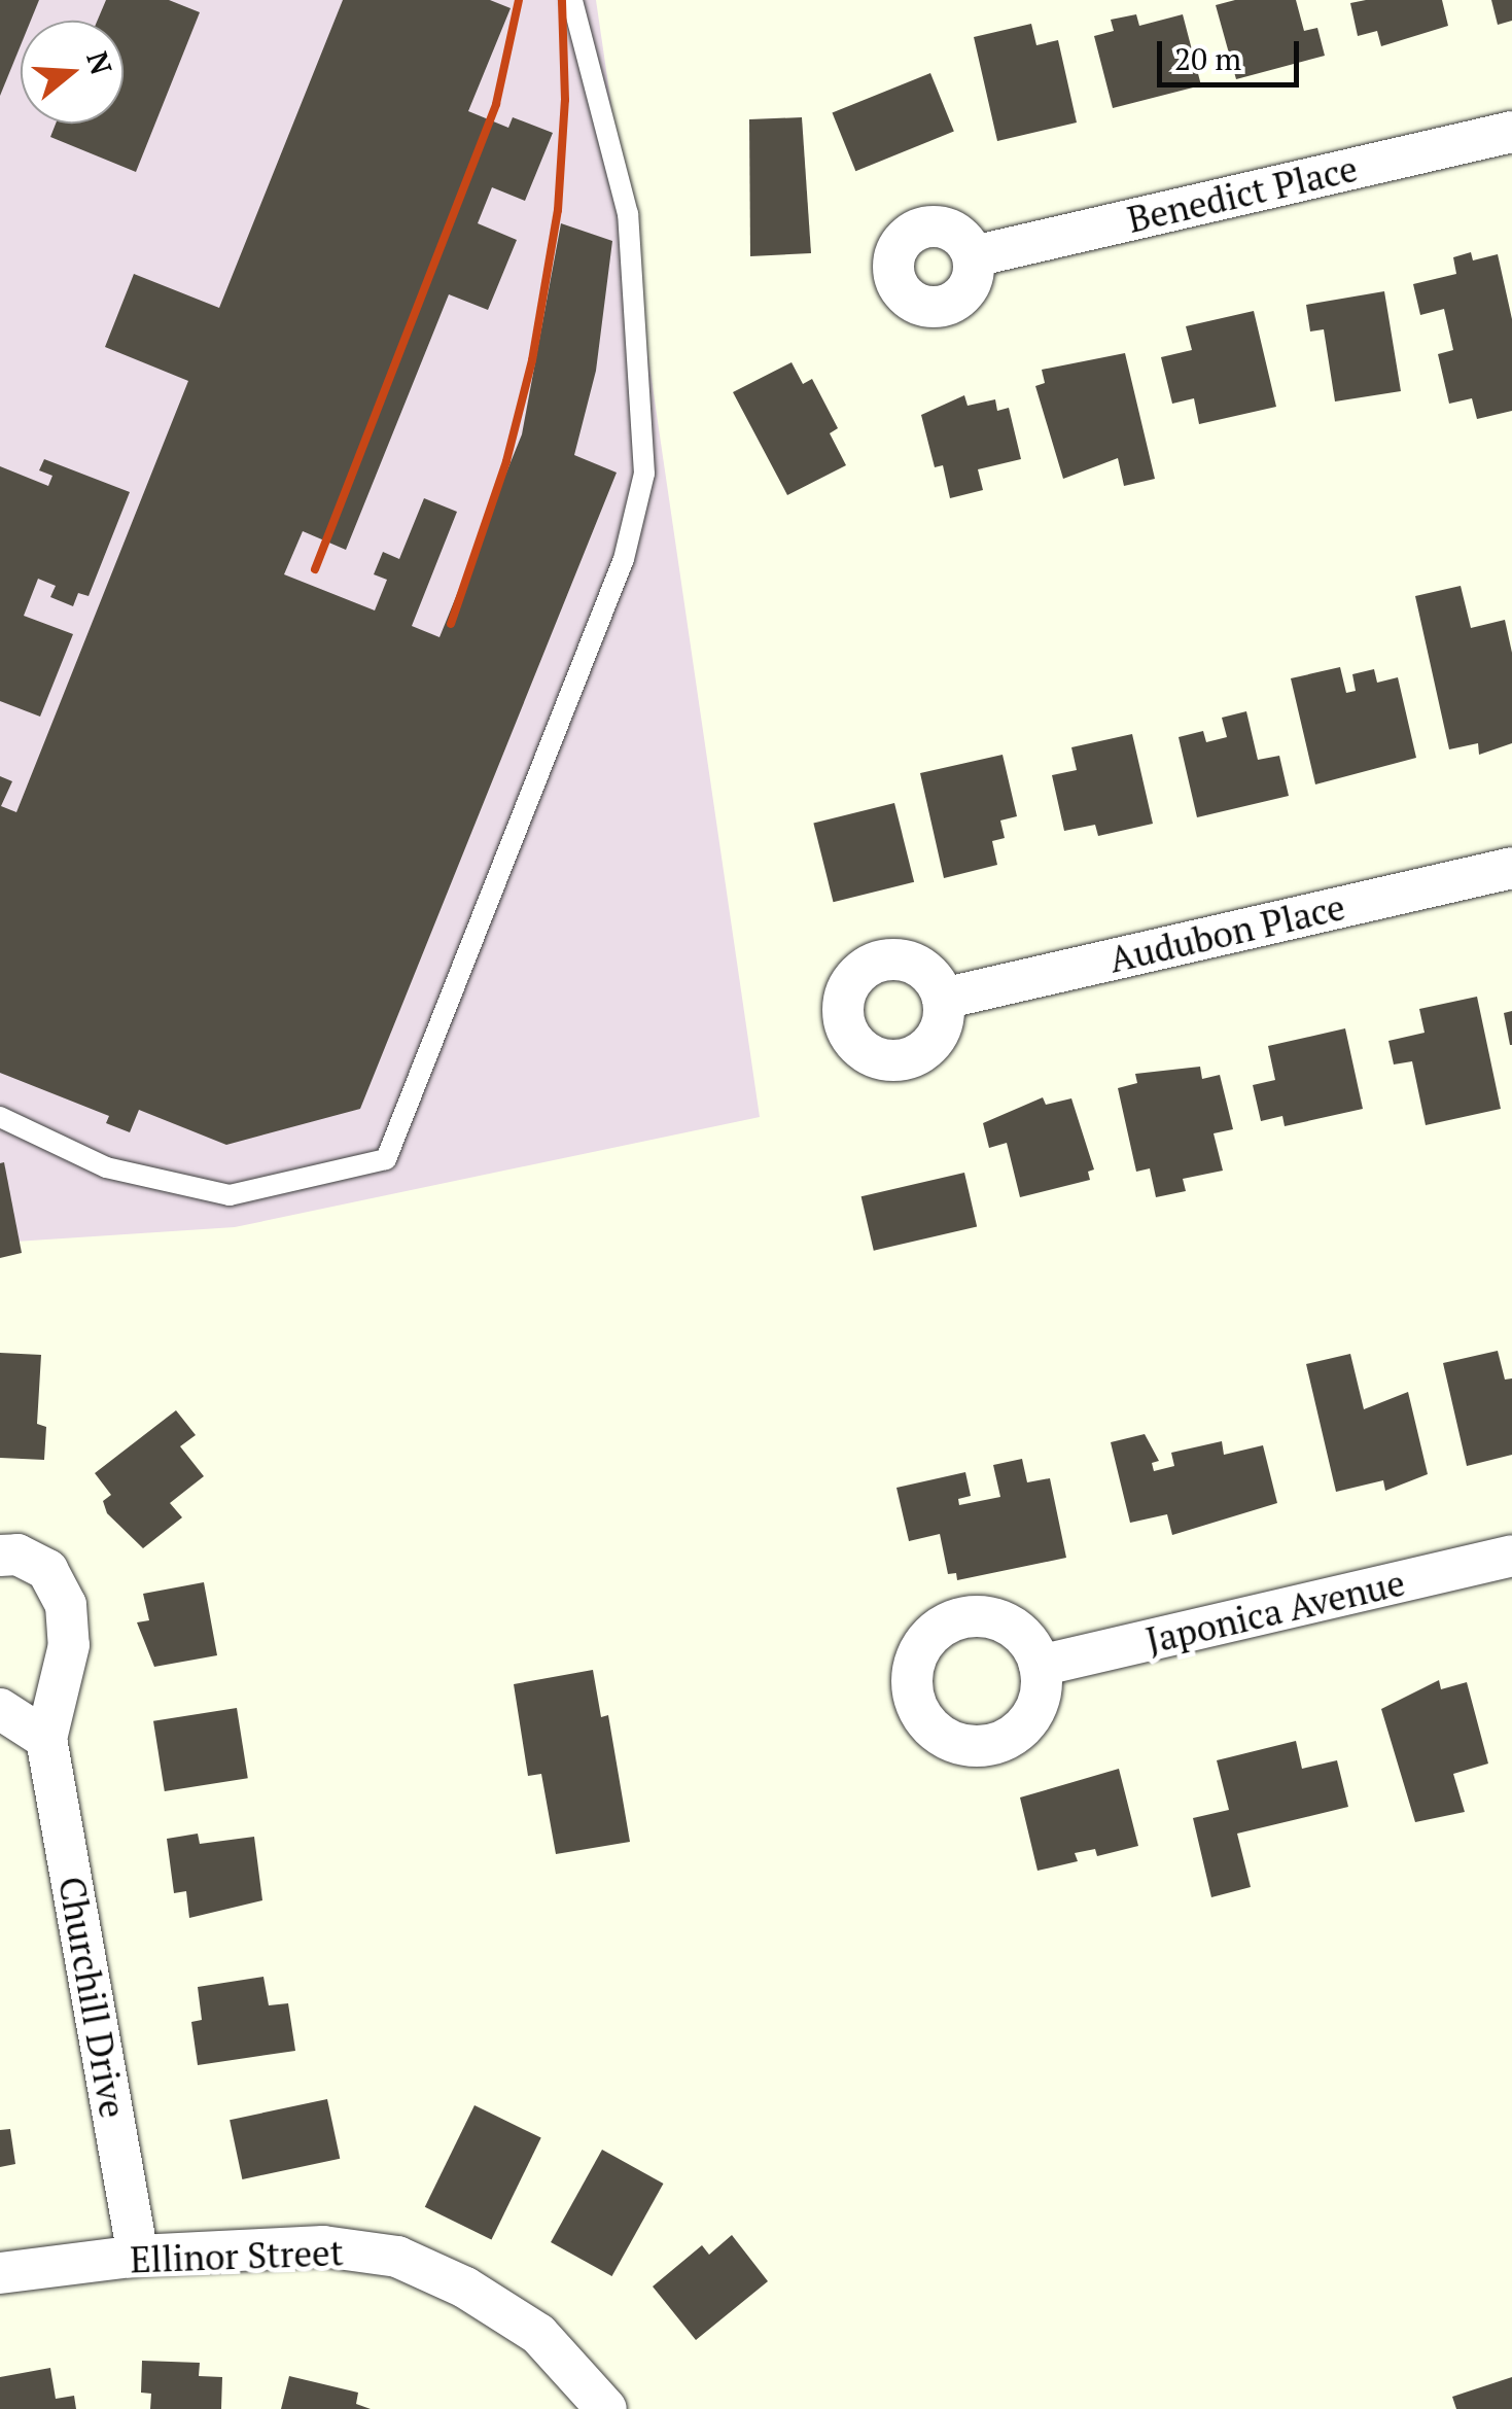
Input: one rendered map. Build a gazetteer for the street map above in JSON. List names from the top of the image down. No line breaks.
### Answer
{"streets":{"street":["Benedict Place","Audubon Place","Japonica Avenue","Churchill Drive","Ellinor Street"]},"crossings":[["Churchill Drive","Ellinor Street"]],"scale_bar":"20 m","north":"right"}
